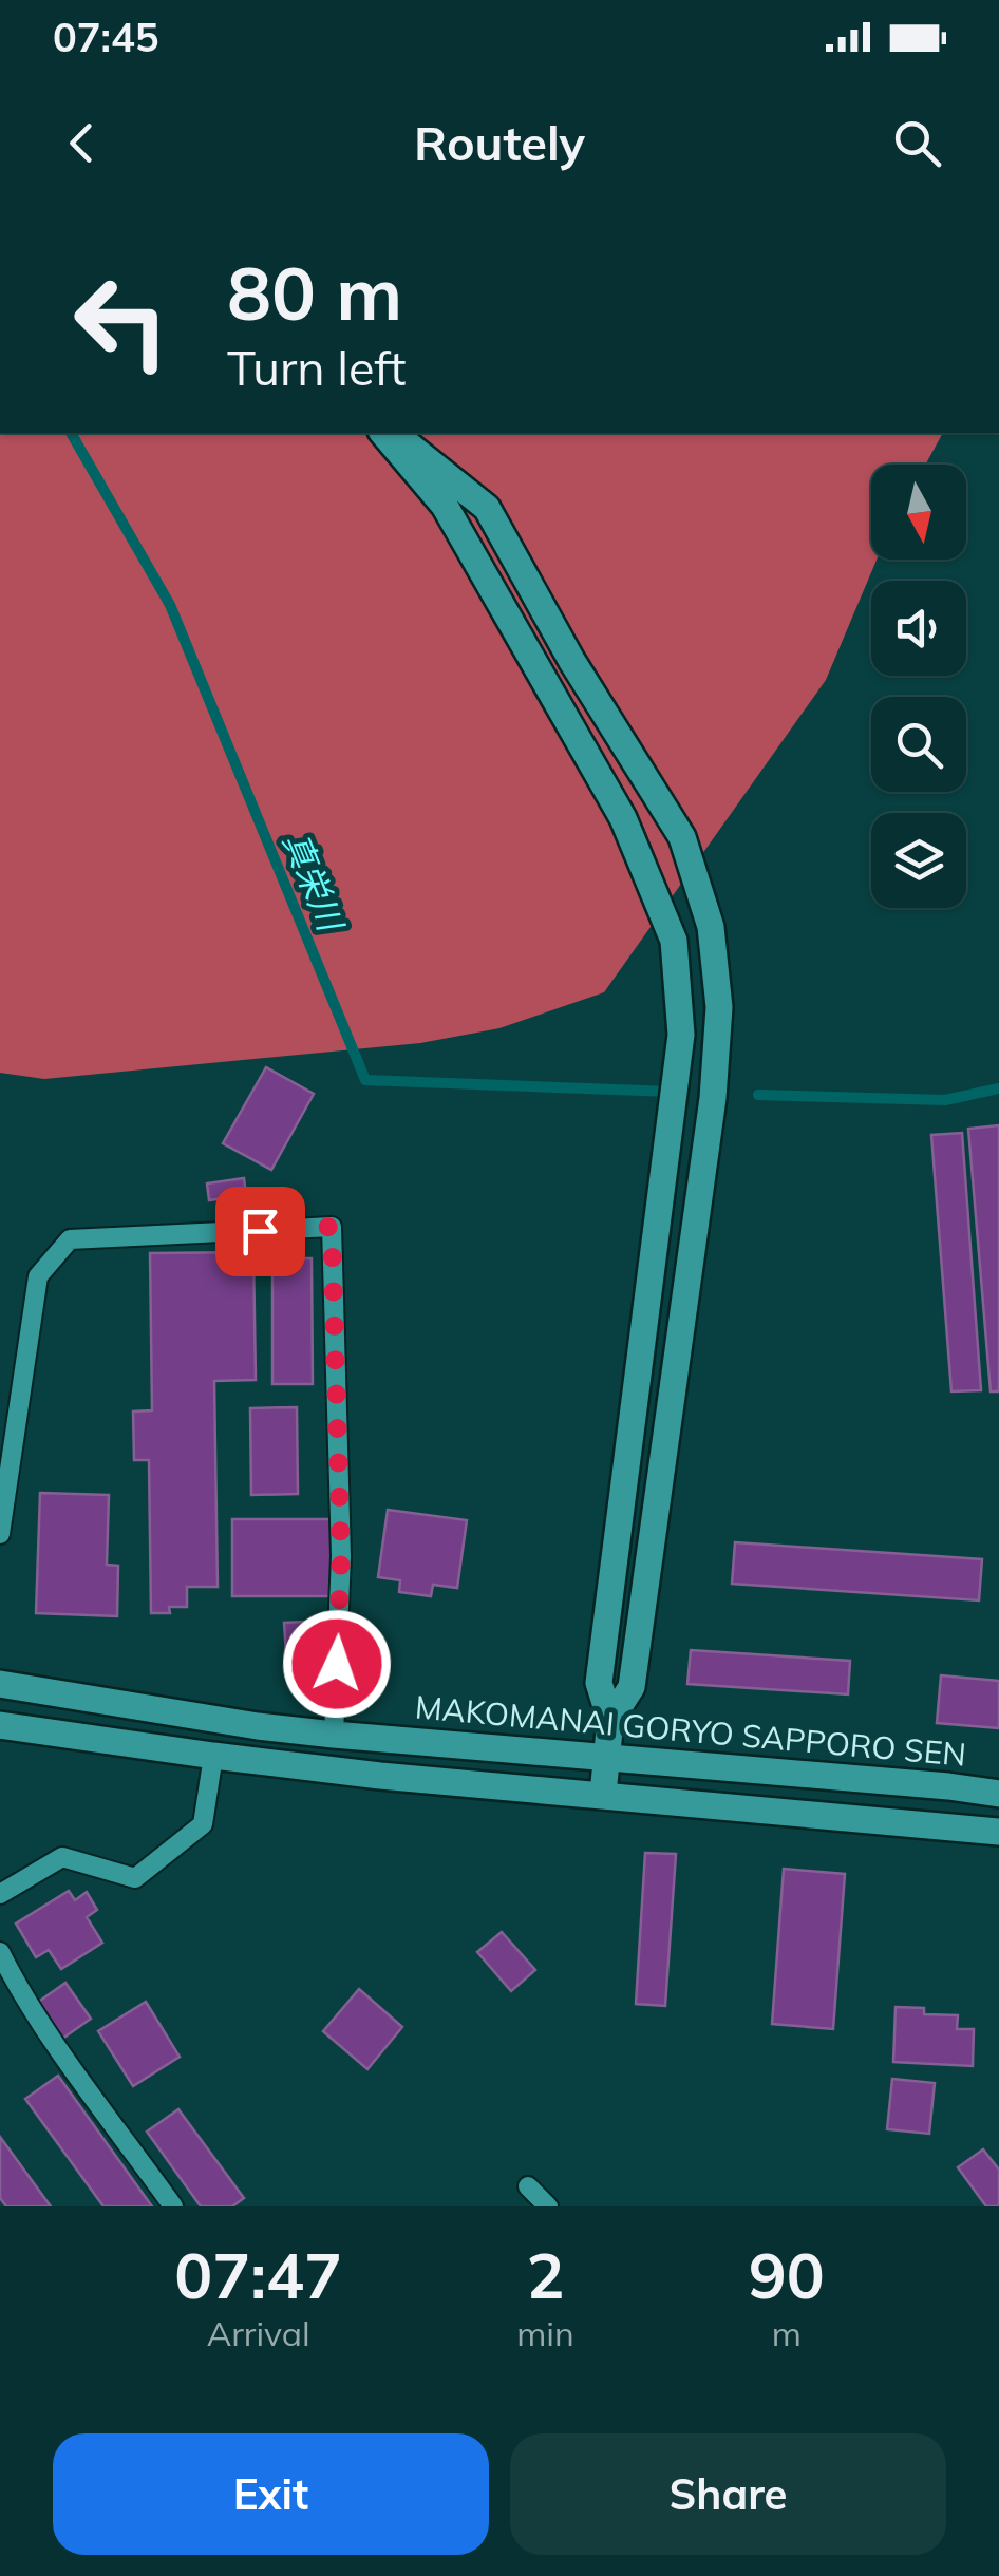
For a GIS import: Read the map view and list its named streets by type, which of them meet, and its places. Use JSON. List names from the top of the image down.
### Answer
{
  "streets": {
    "street": ["MAKOMANAI GORYO SAPPORO SEN"]
  },
  "water": ["真栄川"],
  "north": "bottom",
  "page": {
    "status": "07:45",
    "header": "Routely",
    "turn": ["80 m", "Turn left"],
    "eta": [
      "07:47",
      "Arrival",
      "2",
      "min",
      "90",
      "m"
    ],
    "buttons": ["Exit", "Share"]
  }
}
